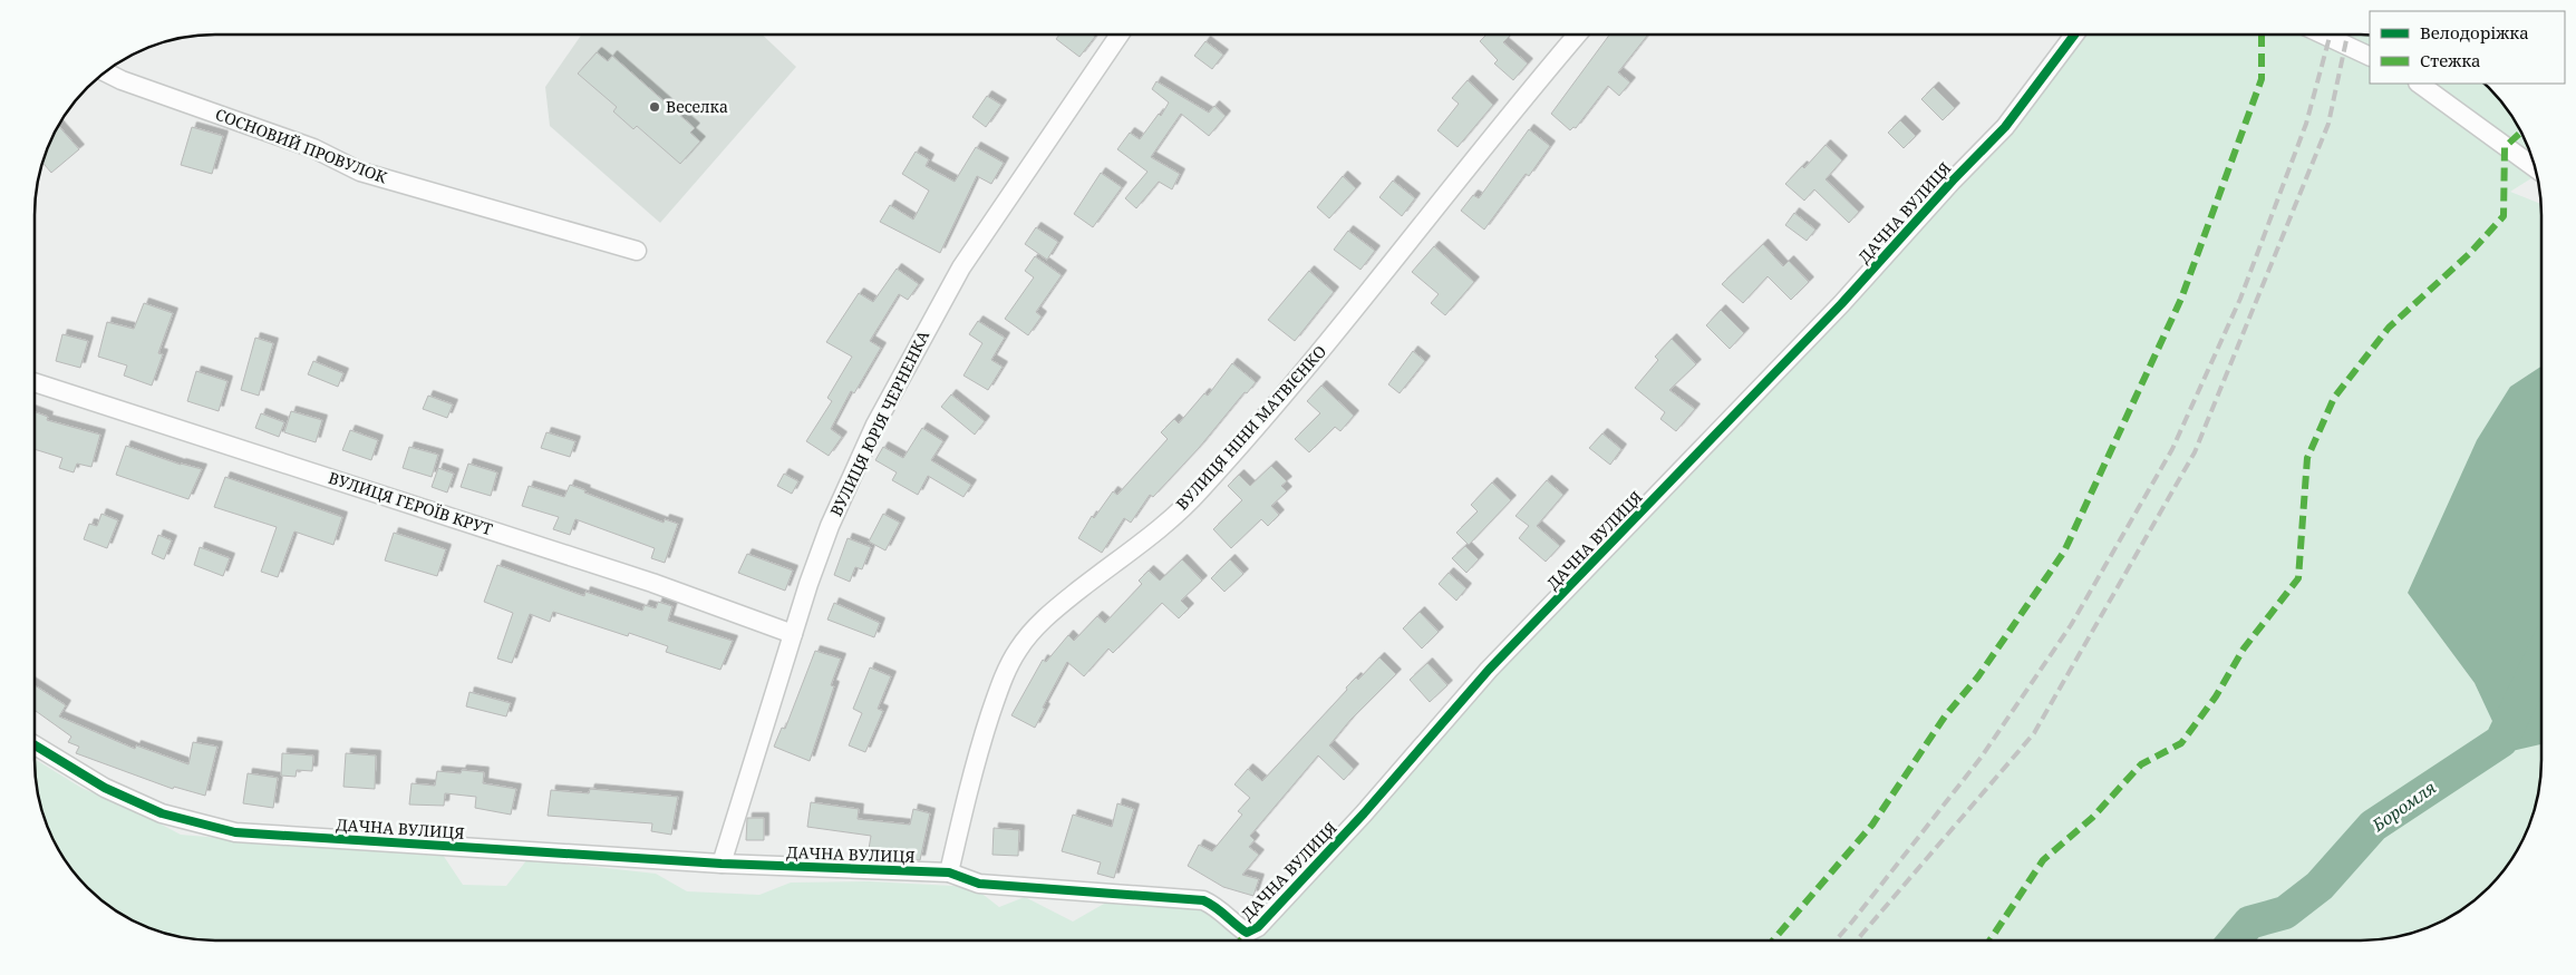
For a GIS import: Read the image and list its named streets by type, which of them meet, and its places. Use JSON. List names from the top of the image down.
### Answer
{
  "streets": {
    "street": [
      "СОСНОВИЙ ПРОВУЛОК",
      "ДАЧНА ВУЛИЦЯ",
      "ВУЛИЦЯ ЮРІЯ ЧЕРНЕНКА",
      "ВУЛИЦЯ НІНИ МАТВІЄНКО",
      "ВУЛИЦЯ ГЕРОЇВ КРУТ"
    ]
  },
  "crossings": [
    ["ДАЧНА ВУЛИЦЯ", "ВУЛИЦЯ ЮРІЯ ЧЕРНЕНКА"],
    ["ДАЧНА ВУЛИЦЯ", "ВУЛИЦЯ НІНИ МАТВІЄНКО"],
    ["ВУЛИЦЯ ЮРІЯ ЧЕРНЕНКА", "ВУЛИЦЯ ГЕРОЇВ КРУТ"]
  ],
  "water": ["Боромля"],
  "places": ["Веселка"],
  "legend": ["Велодоріжка", "Стежка"]
}
